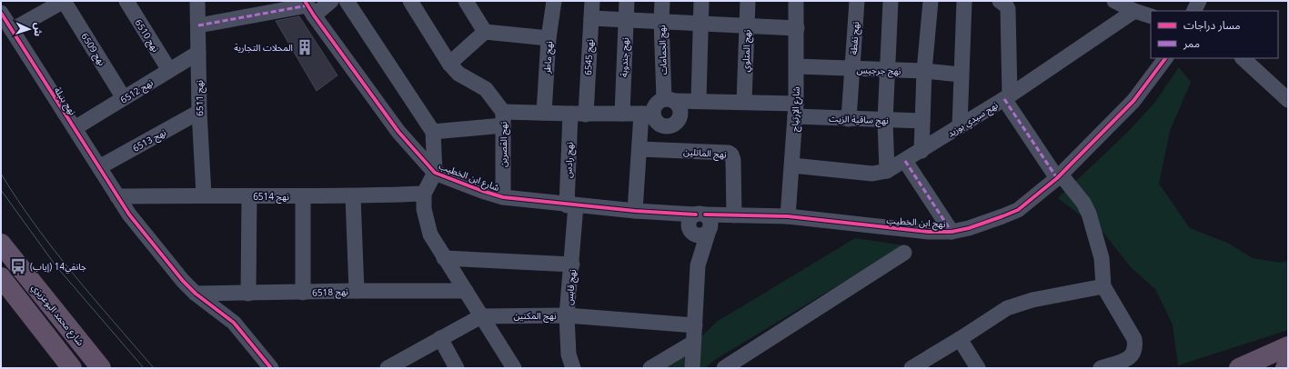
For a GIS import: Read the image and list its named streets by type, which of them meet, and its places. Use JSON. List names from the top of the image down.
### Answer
{
  "streets": {
    "highway": ["شارع محمد البوعزيزي"],
    "street": [
      "نهج 6510",
      "نهج نفطة",
      "نهج 6509",
      "نهج الحمامات",
      "نهج المتلوي",
      "نهج ماطر",
      "نهج 6545",
      "نهج جندوبة",
      "نهج جرجيس",
      "نهج 6512",
      "نهج 6511",
      "نهج بنبلة",
      "شارع الإرتياح",
      "نهج ساقية الزيت",
      "نهج سيدي بوزيد",
      "نهج 6513",
      "نهج القصرين",
      "نهج الماتلين",
      "نهج رادس",
      "شارع ابن الخطيب",
      "نهج 6514",
      "نهج ابن الخطيب",
      "نهج قابس",
      "نهج 6518",
      "نهج المكنين"
    ]
  },
  "crossings": [
    ["نهج 6510", "نهج 6512"],
    ["نهج نفطة", "نهج جرجيس"],
    ["نهج نفطة", "نهج ساقية الزيت"],
    ["نهج 6509", "نهج 6512"],
    ["نهج الحمامات", "نهج ساقية الزيت"],
    ["نهج المتلوي", "نهج ساقية الزيت"],
    ["نهج ماطر", "نهج القصرين"],
    ["نهج 6545", "نهج رادس"],
    ["نهج جرجيس", "شارع الإرتياح"],
    ["نهج 6512", "نهج 6511"],
    ["نهج 6512", "نهج بنبلة"],
    ["نهج 6511", "نهج 6513"],
    ["نهج 6511", "نهج 6514"],
    ["نهج بنبلة", "نهج 6513"],
    ["نهج بنبلة", "نهج 6514"],
    ["نهج بنبلة", "نهج 6518"],
    ["شارع الإرتياح", "نهج ساقية الزيت"],
    ["شارع الإرتياح", "نهج سيدي بوزيد"],
    ["شارع الإرتياح", "نهج ابن الخطيب"],
    ["نهج القصرين", "شارع ابن الخطيب"],
    ["نهج الماتلين", "نهج ابن الخطيب"],
    ["نهج رادس", "شارع ابن الخطيب"],
    ["نهج رادس", "نهج قابس"],
    ["شارع ابن الخطيب", "نهج ابن الخطيب"],
    ["شارع ابن الخطيب", "نهج قابس"],
    ["نهج قابس", "نهج المكنين"]
  ],
  "places": {
    "building": ["المحلات التجارية"],
    "bus stop": ["جانفي14 (إياب)"]
  },
  "legend": ["مسار دراجات", "ممر"],
  "north": "right"
}
